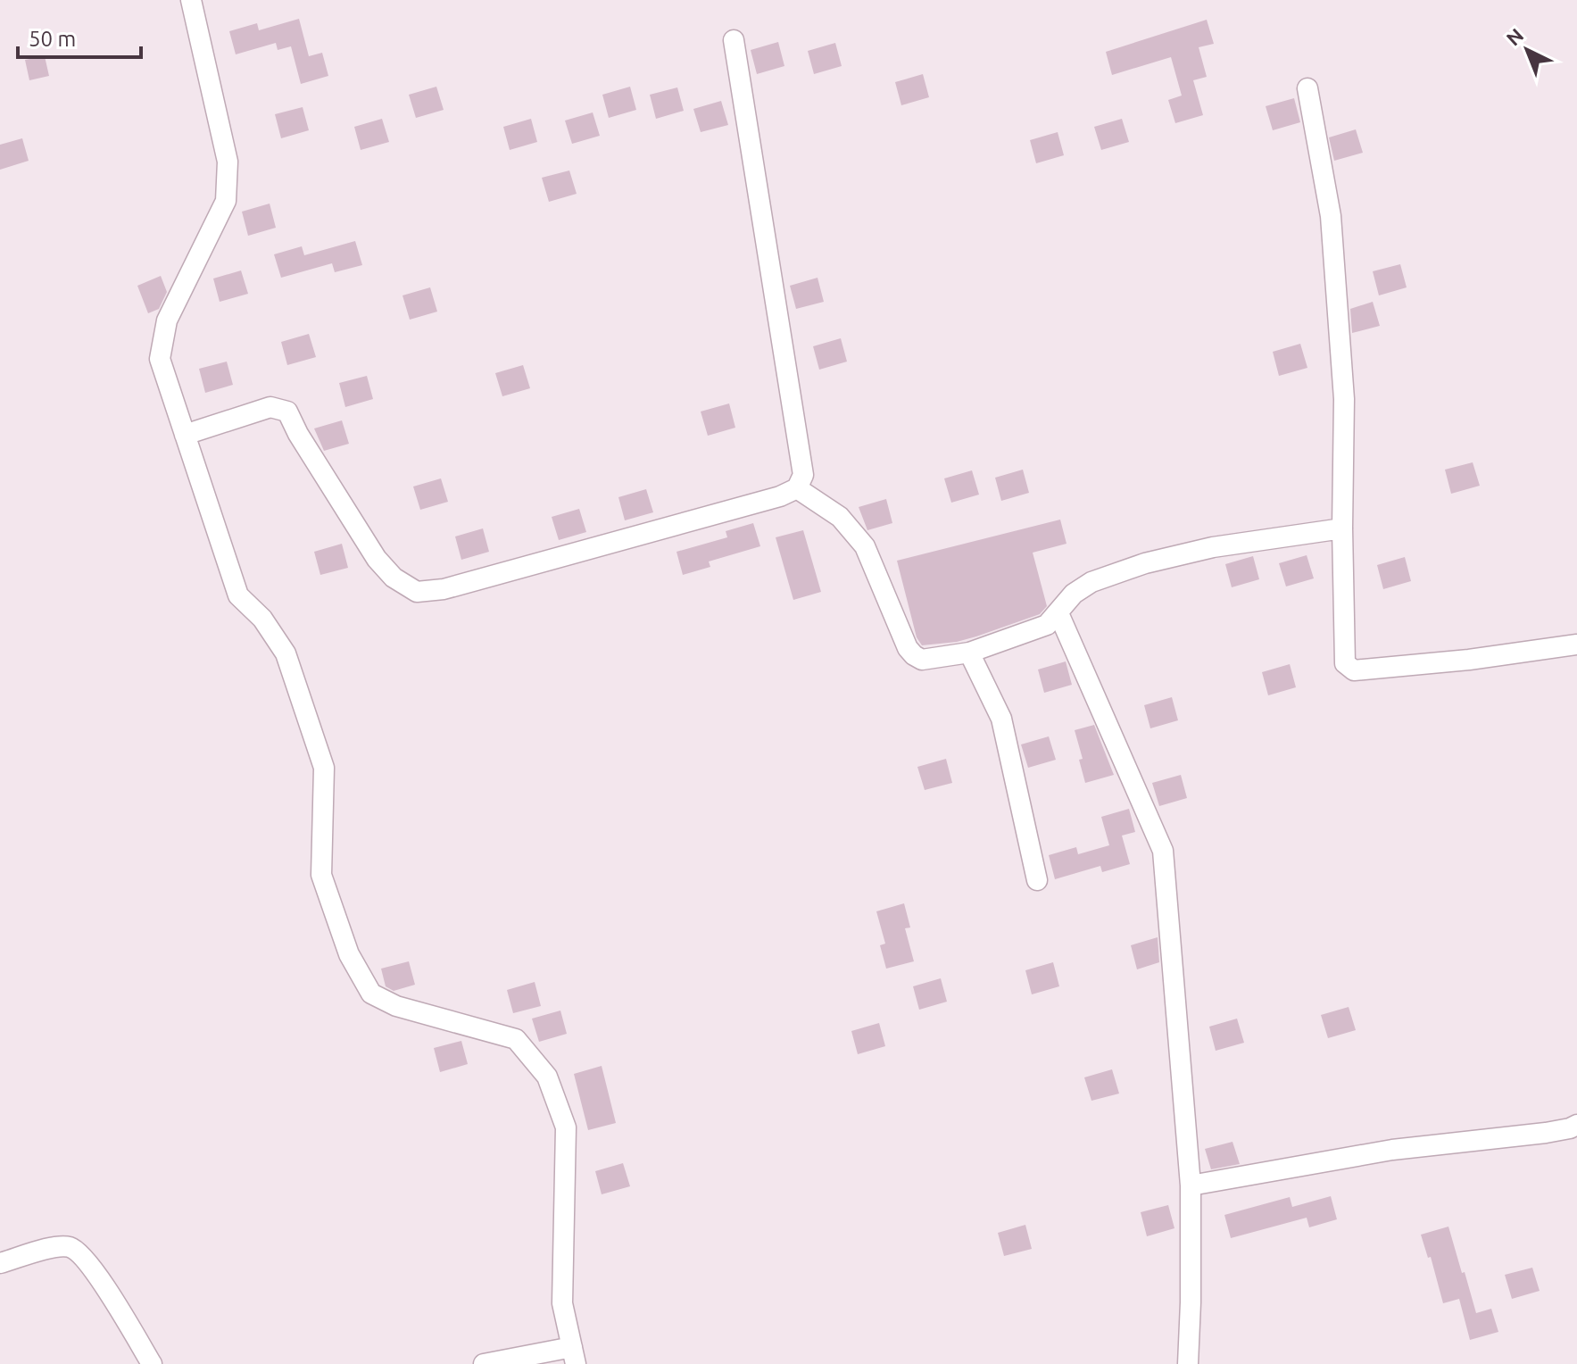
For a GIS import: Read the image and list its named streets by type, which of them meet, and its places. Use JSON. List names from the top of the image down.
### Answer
{
  "scale_bar": "50 m",
  "north": "top left"
}
